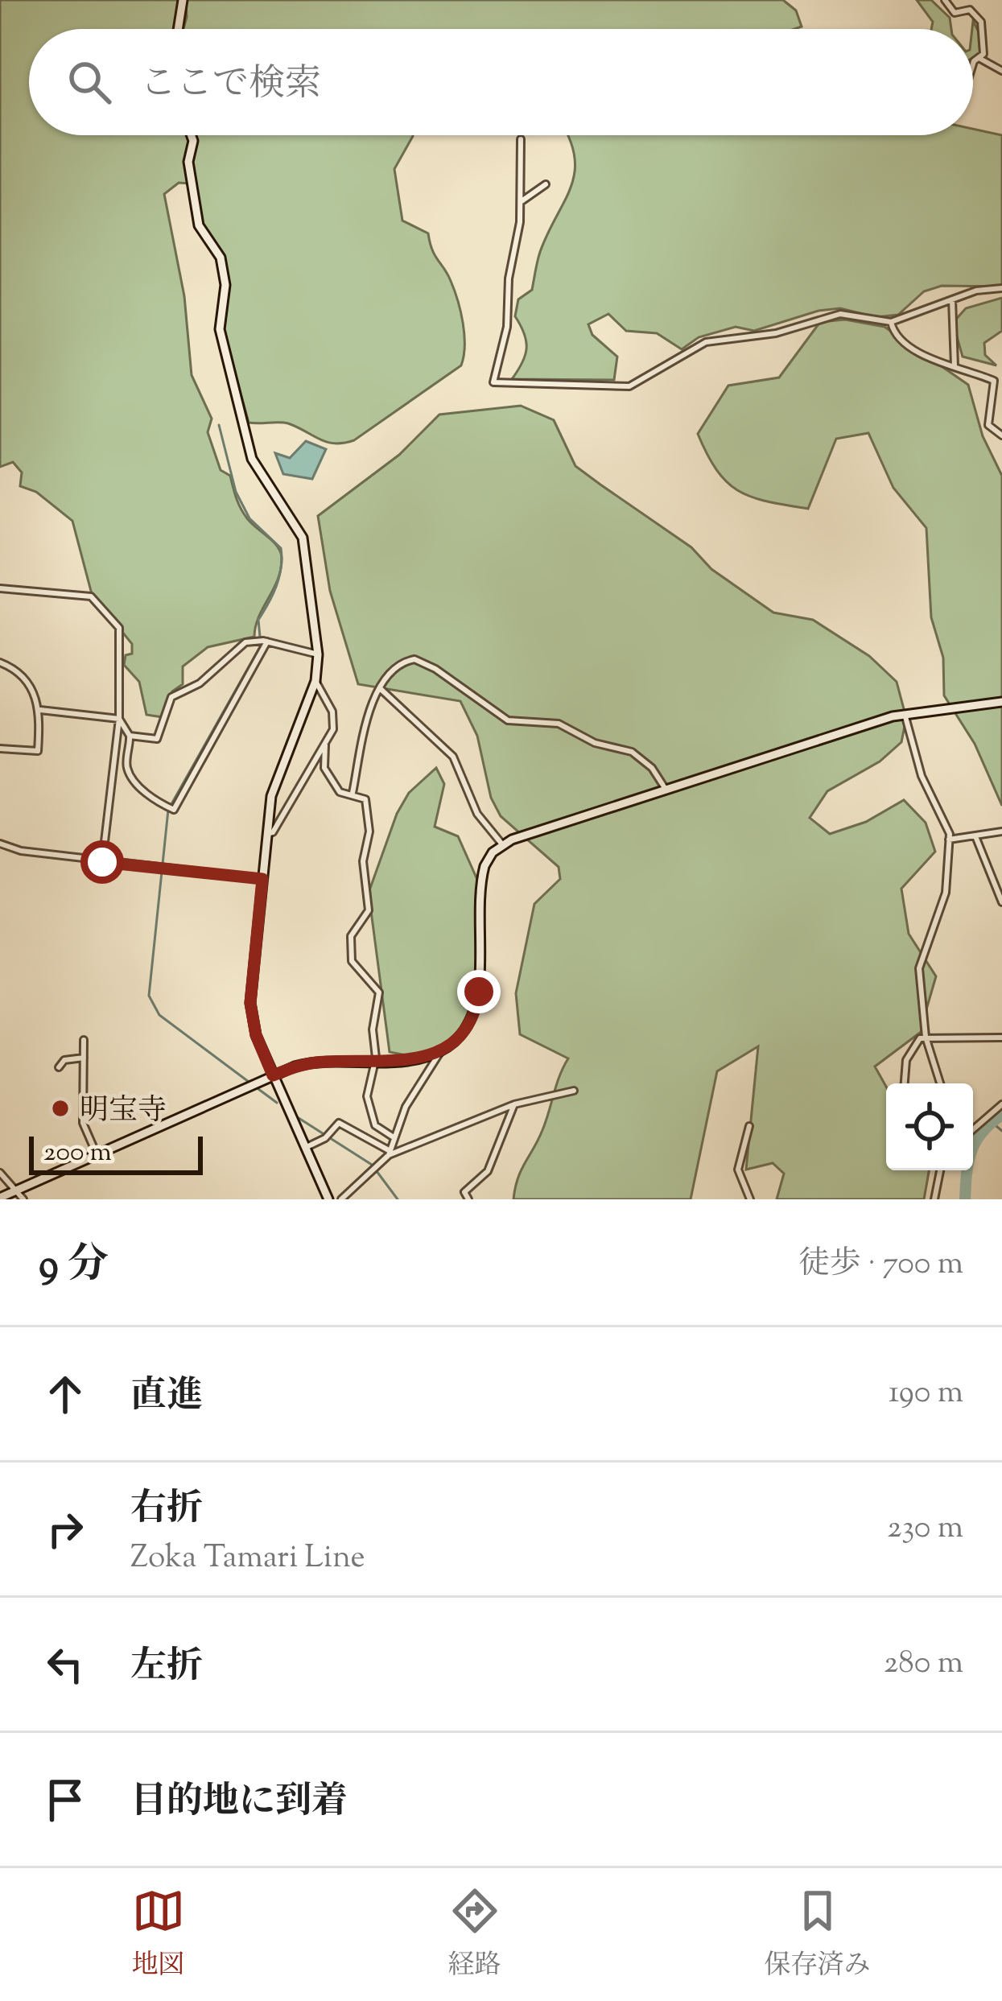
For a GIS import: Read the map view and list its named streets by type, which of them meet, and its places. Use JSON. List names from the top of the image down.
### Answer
{
  "places": ["明宝寺"],
  "scale_bar": "200 m",
  "page": {
    "search": "ここで検索",
    "scale": "200 m",
    "heading": ["9 分", "徒歩 · 700 m"],
    "list": [
      ["直進", "190 m"],
      ["右折", "Zoka Tamari Line", "230 m"],
      ["左折", "280 m"],
      "目的地に到着"
    ],
    "nav": ["地図", "経路", "保存済み"]
  }
}
